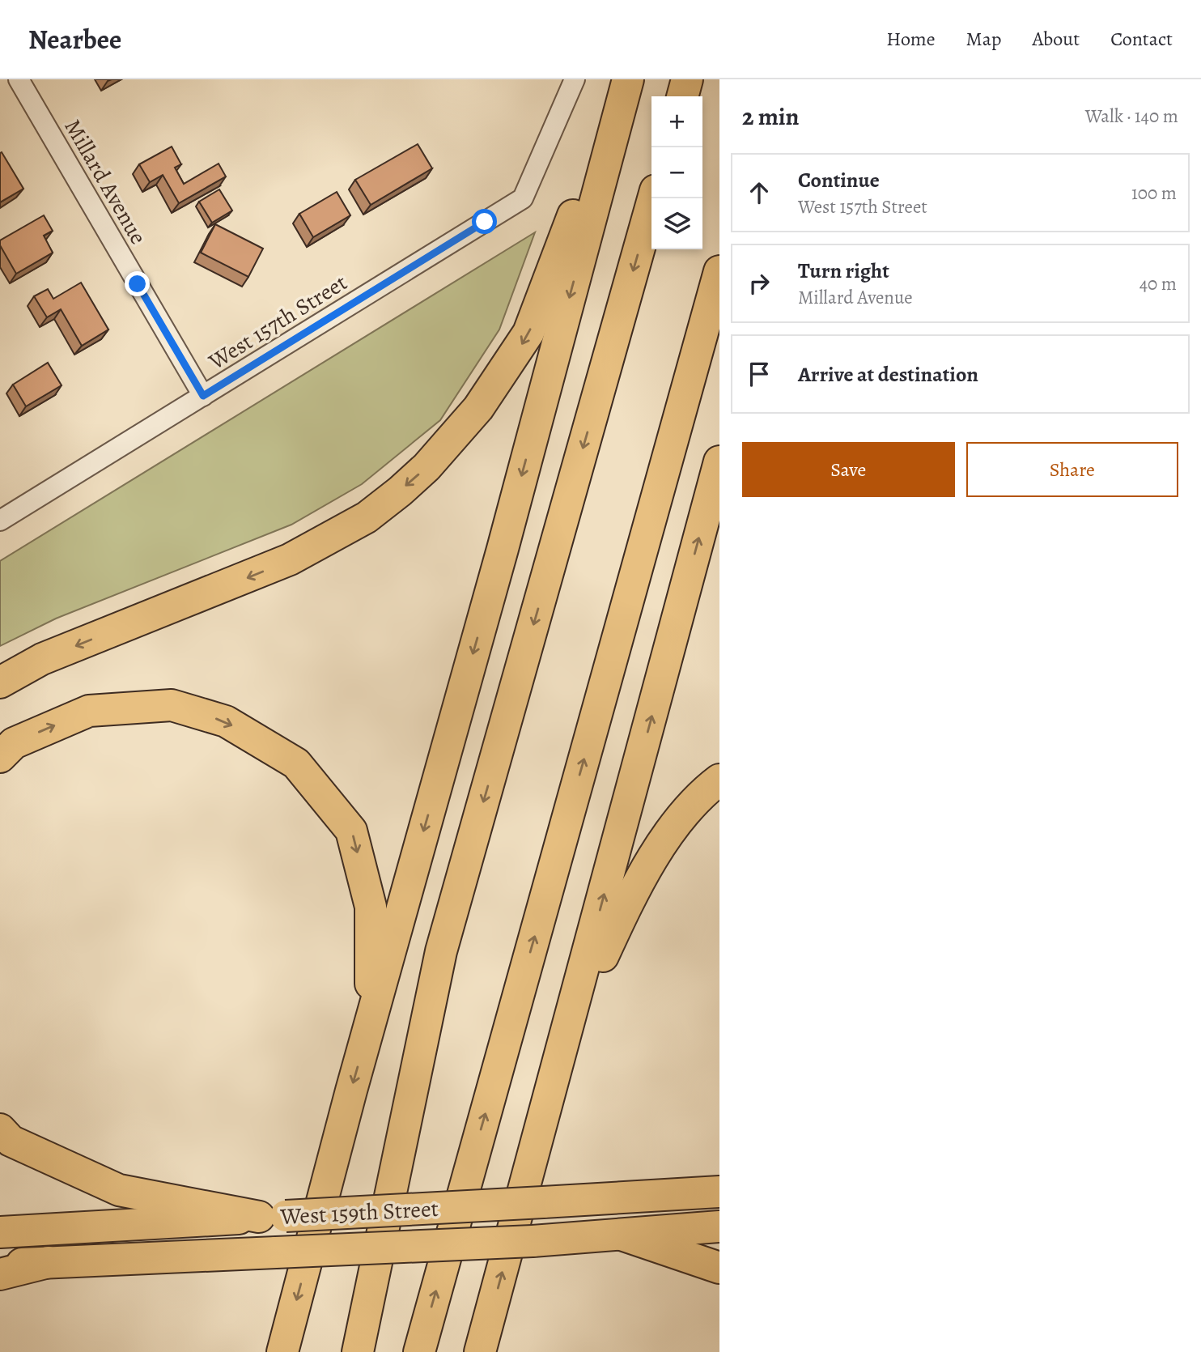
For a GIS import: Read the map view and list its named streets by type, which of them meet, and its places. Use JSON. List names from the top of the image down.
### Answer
{
  "streets": {
    "main road": ["West 159th Street"],
    "street": ["Millard Avenue", "West 157th Street"]
  },
  "crossings": [
    ["Millard Avenue", "West 157th Street"]
  ],
  "page": {
    "header": "Nearbee",
    "nav": [
      "Home",
      "Map",
      "About",
      "Contact"
    ],
    "heading": ["2 min", "Walk · 140 m"],
    "map_buttons": ["+", "−"],
    "list": [
      ["Continue", "West 157th Street", "100 m"],
      ["Turn right", "Millard Avenue", "40 m"],
      "Arrive at destination"
    ],
    "buttons": ["Save", "Share"]
  }
}
